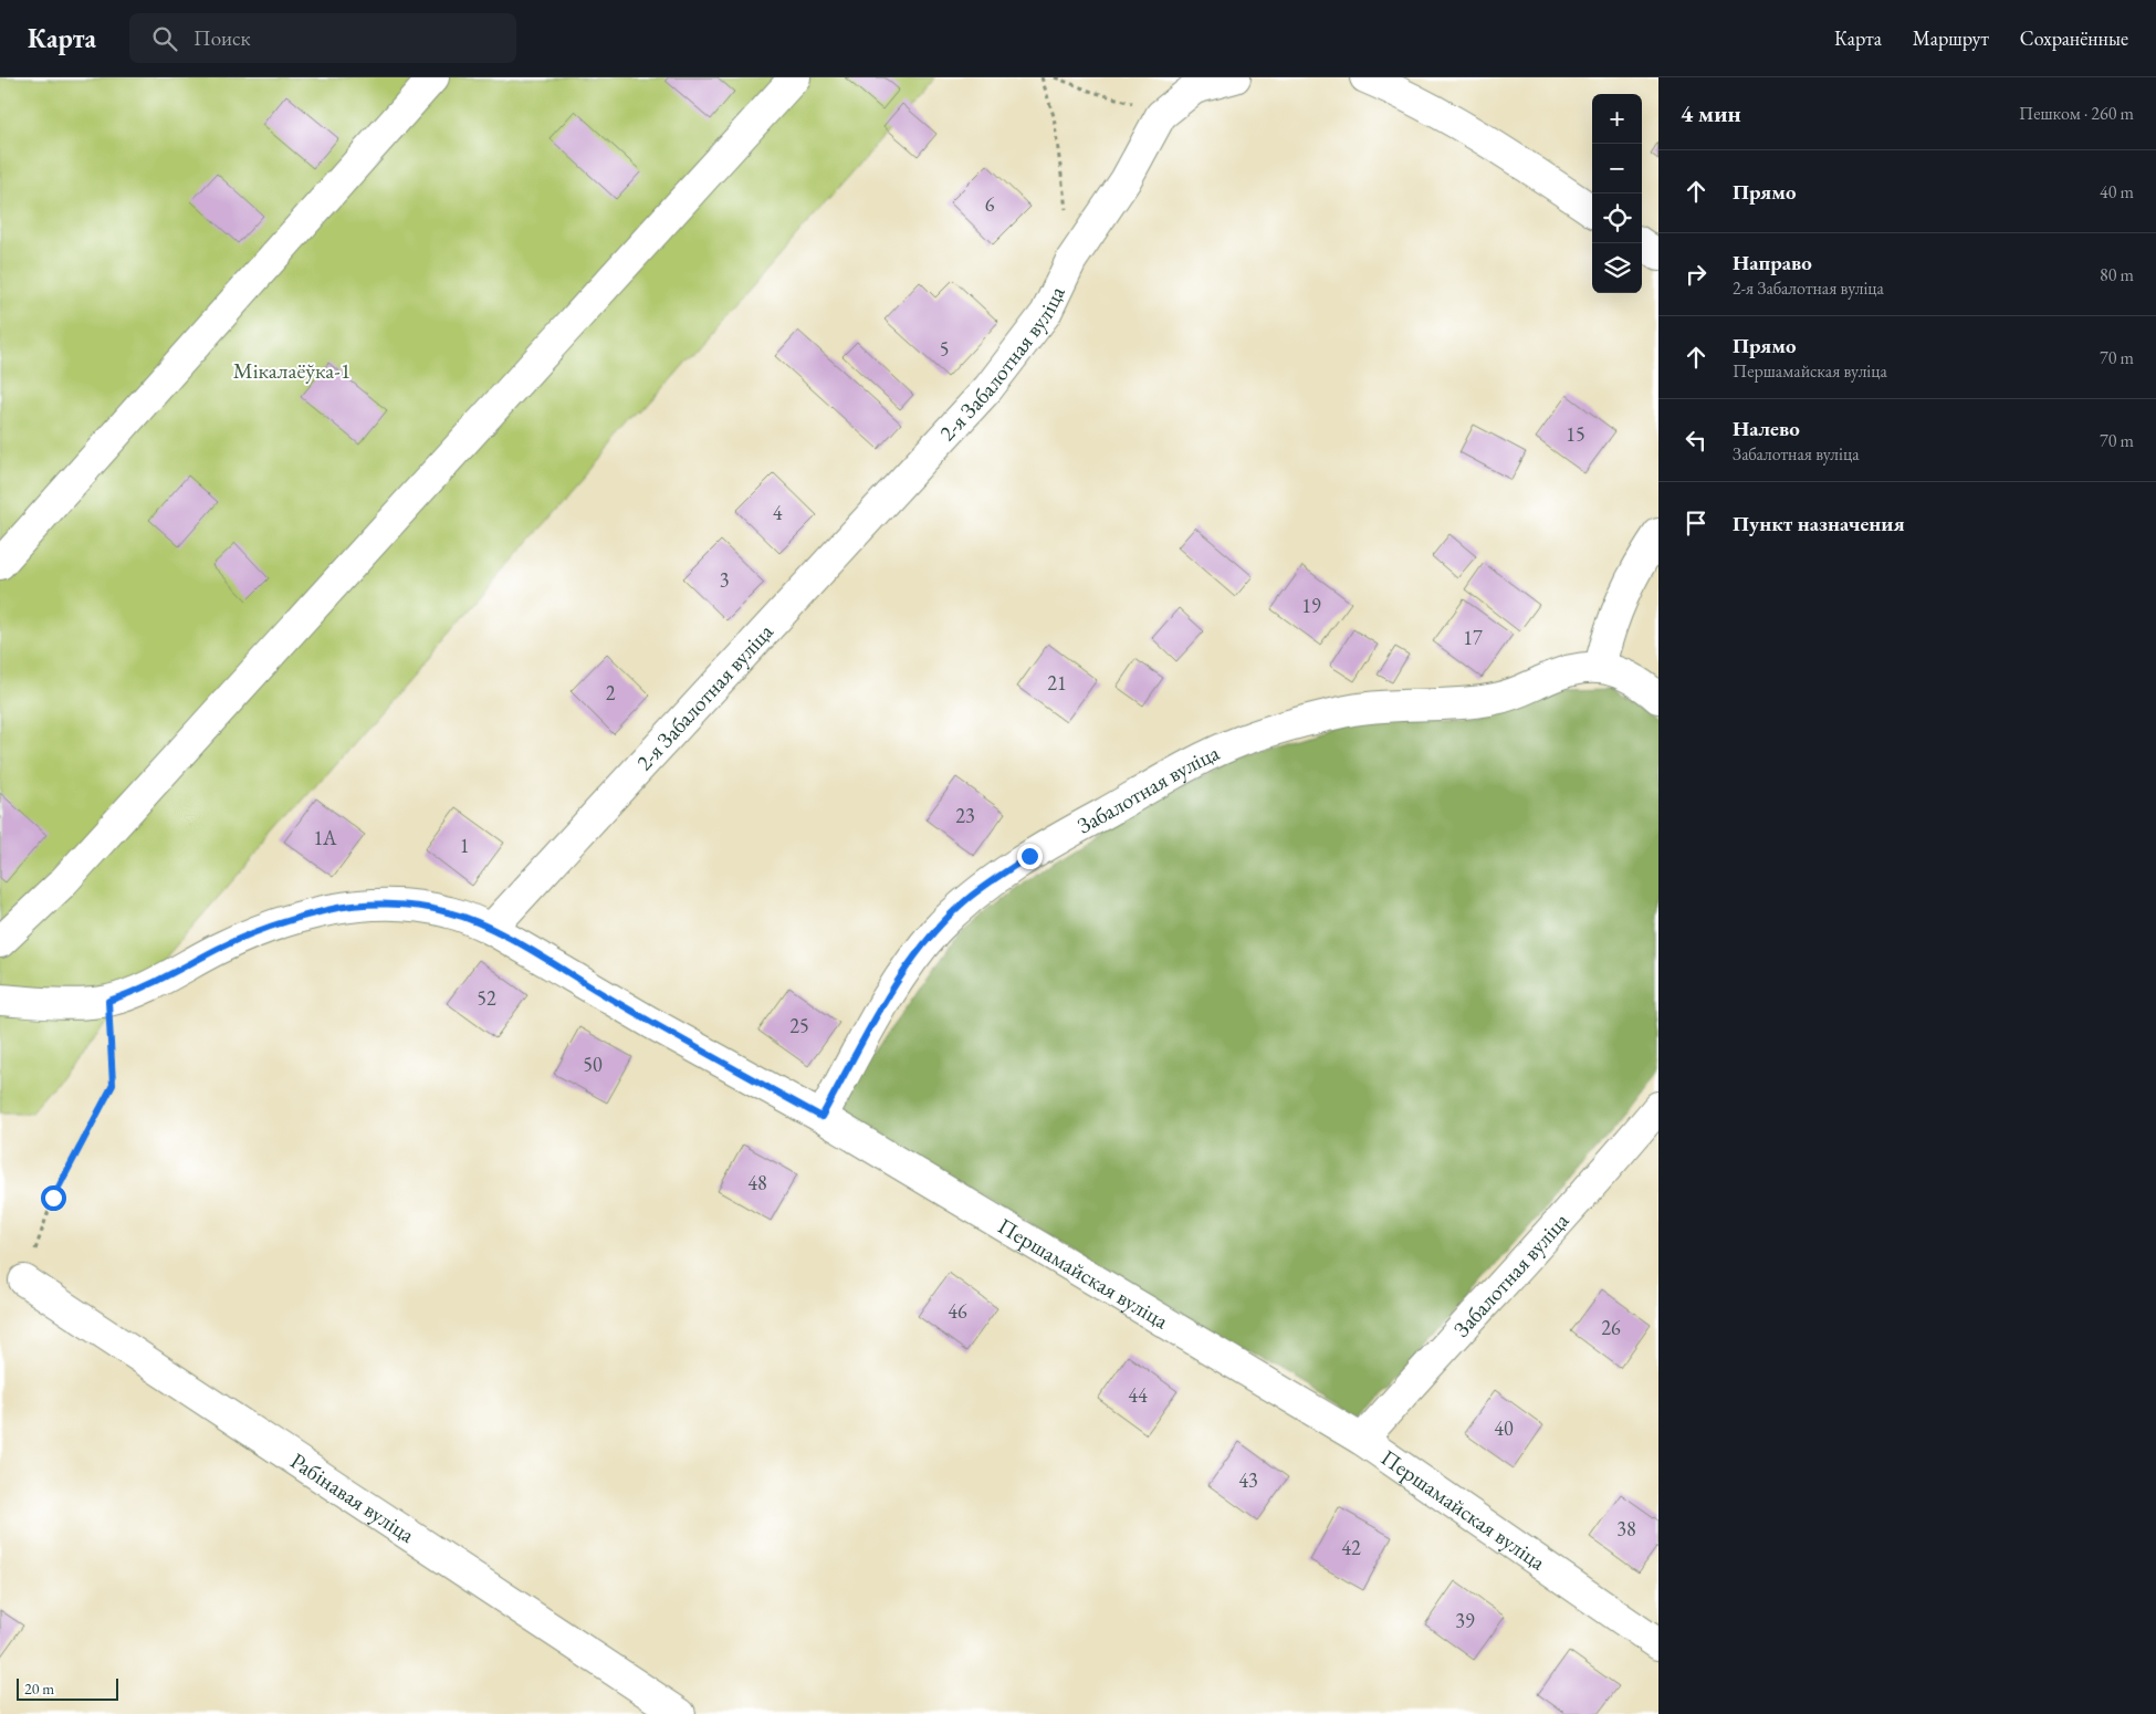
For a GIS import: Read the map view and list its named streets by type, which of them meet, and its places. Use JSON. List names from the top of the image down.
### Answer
{
  "streets": {
    "street": [
      "2-я Забалотная вуліца",
      "Забалотная вуліца",
      "Першамайская вуліца",
      "Рабінавая вуліца"
    ]
  },
  "crossings": [
    ["2-я Забалотная вуліца", "Першамайская вуліца"],
    ["Забалотная вуліца", "Першамайская вуліца"]
  ],
  "parks": ["Мікалаёўка-1"],
  "house_numbers": [
    "6",
    "5",
    "15",
    "4",
    "3",
    "19",
    "17",
    "21",
    "2",
    "23",
    "1А",
    "1",
    "52",
    "25",
    "50",
    "48",
    "46",
    "26",
    "44",
    "40",
    "43",
    "38",
    "42",
    "39"
  ],
  "scale_bar": "20 m",
  "page": {
    "header": "Карта",
    "search": "Поиск",
    "nav": ["Карта", "Маршрут", "Сохранённые"],
    "heading": ["4 мин", "Пешком · 260 m"],
    "map_buttons": ["+", "−"],
    "list": [
      ["Прямо", "40 m"],
      ["Направо", "2-я Забалотная вуліца", "80 m"],
      ["Прямо", "Першамайская вуліца", "70 m"],
      ["Налево", "Забалотная вуліца", "70 m"],
      "Пункт назначения"
    ],
    "scale": "20 m"
  }
}
